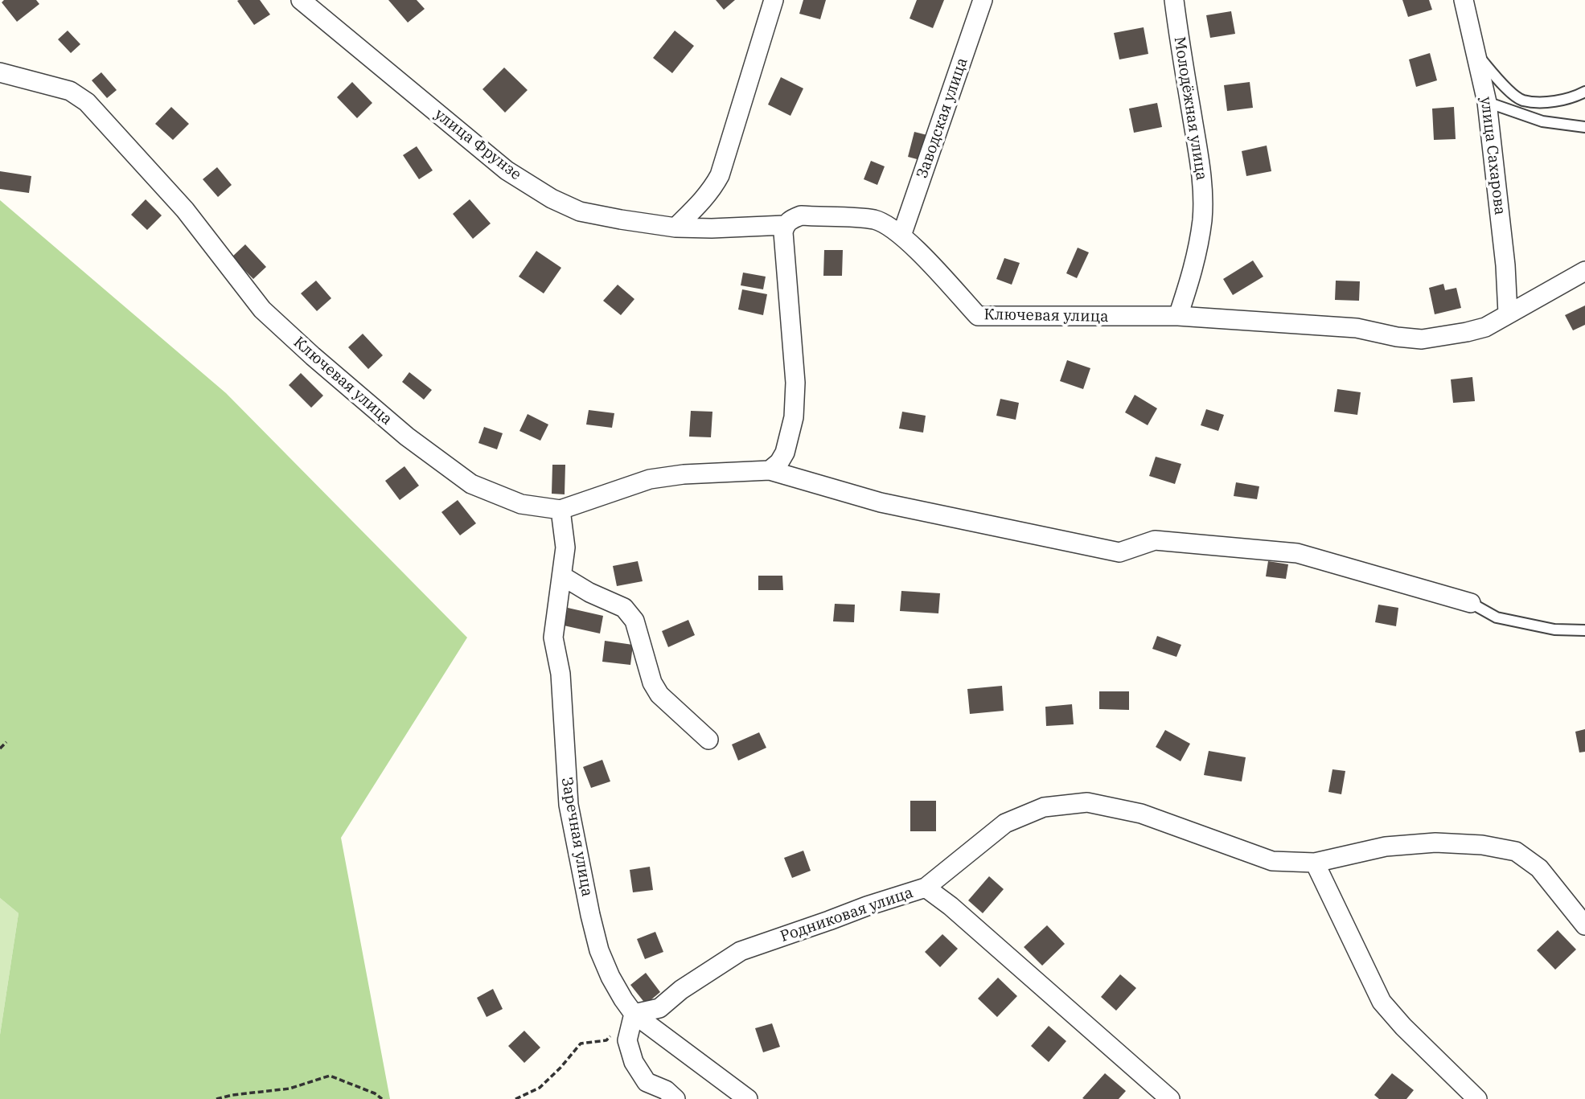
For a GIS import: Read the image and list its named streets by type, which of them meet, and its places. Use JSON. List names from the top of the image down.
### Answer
{
  "streets": {
    "street": [
      "Молодёжная улица",
      "Заводская улица",
      "улица Фрунзе",
      "улица Сахарова",
      "Ключевая улица",
      "Заречная улица",
      "Родниковая улица"
    ]
  },
  "crossings": [
    ["Молодёжная улица", "Ключевая улица"],
    ["Заводская улица", "Ключевая улица"],
    ["улица Фрунзе", "Ключевая улица"],
    ["улица Сахарова", "Ключевая улица"],
    ["Ключевая улица", "Заречная улица"],
    ["Заречная улица", "Родниковая улица"]
  ]
}
